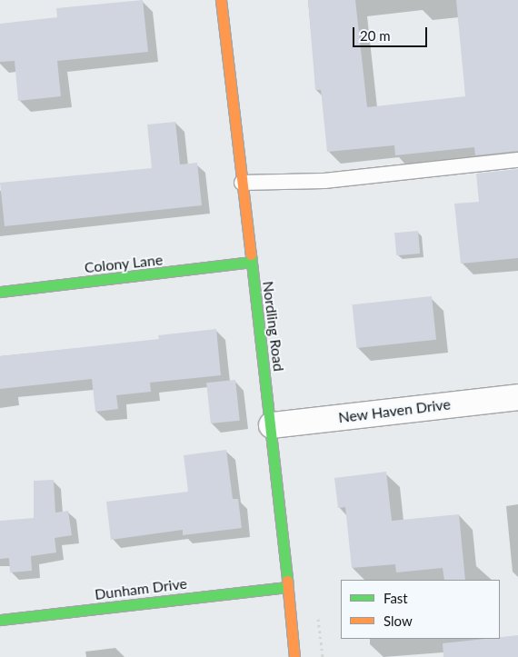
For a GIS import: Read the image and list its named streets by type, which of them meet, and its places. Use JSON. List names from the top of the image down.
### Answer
{
  "streets": {
    "street": [
      "Colony Lane",
      "Nordling Road",
      "New Haven Drive",
      "Dunham Drive"
    ]
  },
  "crossings": [
    ["Colony Lane", "Nordling Road"],
    ["Nordling Road", "New Haven Drive"],
    ["Nordling Road", "Dunham Drive"]
  ],
  "legend": ["Fast", "Slow"],
  "scale_bar": "20 m"
}
